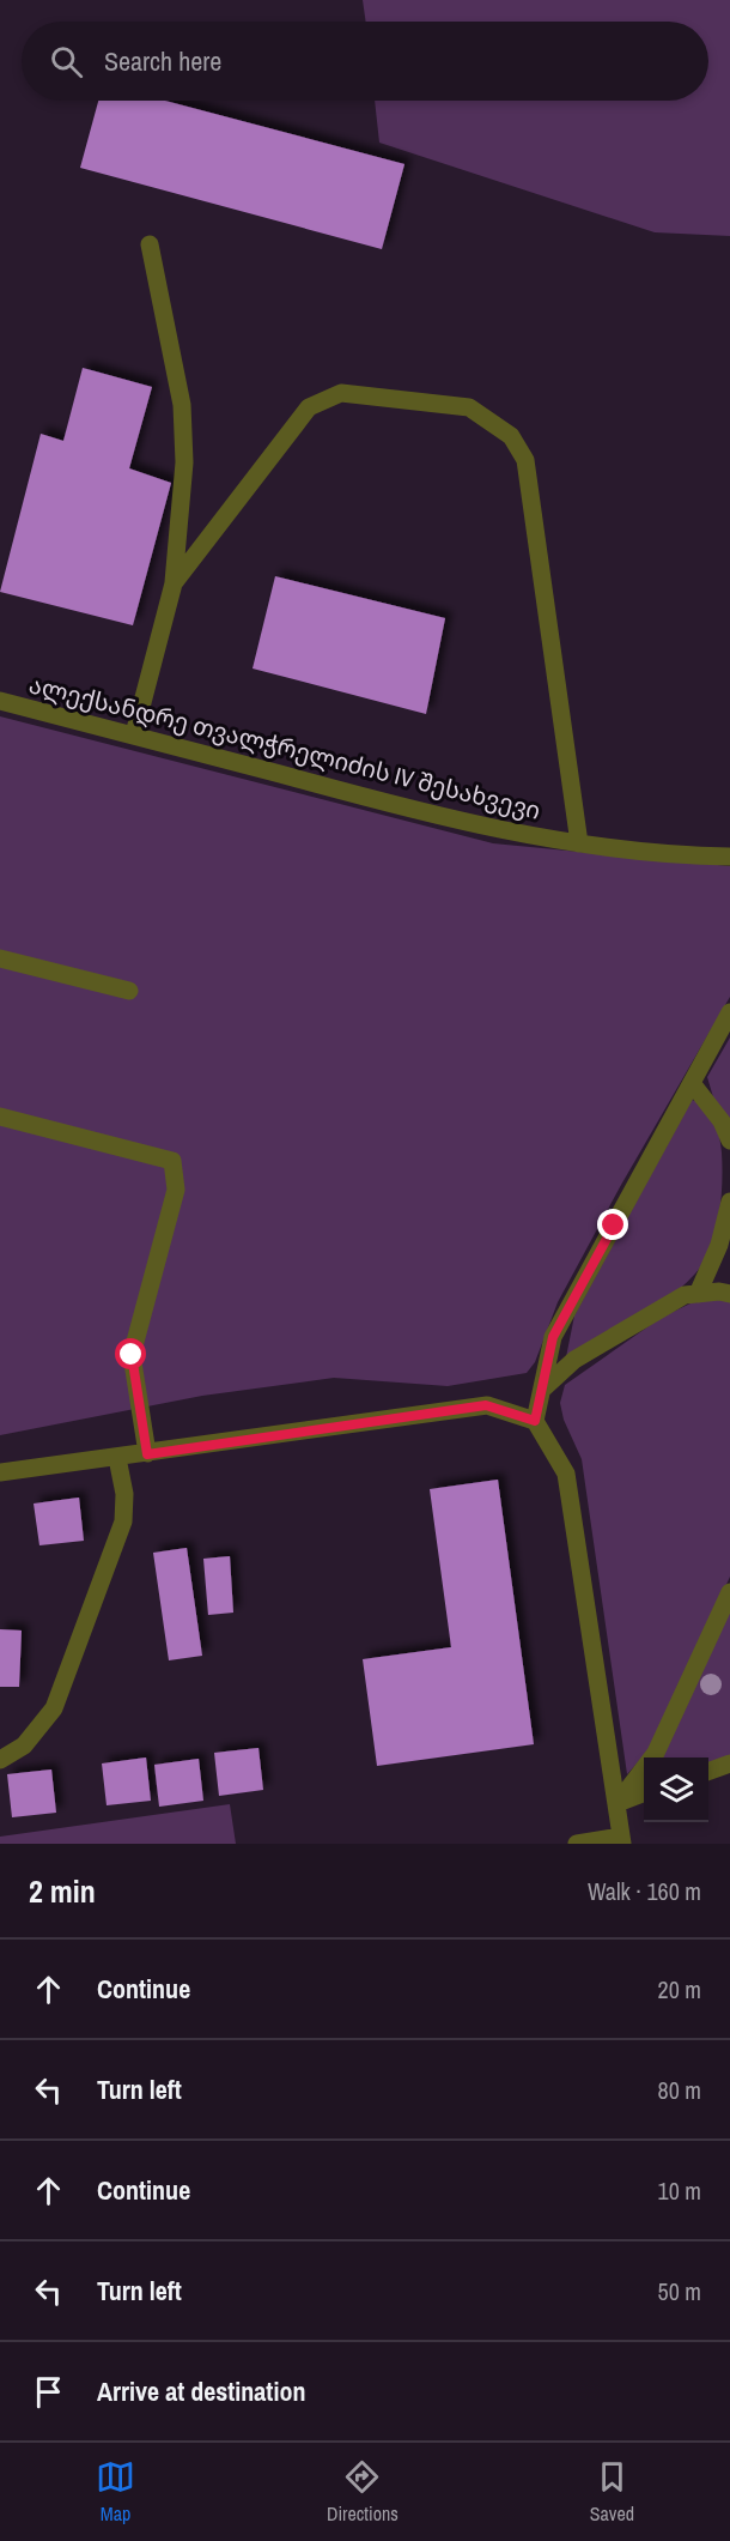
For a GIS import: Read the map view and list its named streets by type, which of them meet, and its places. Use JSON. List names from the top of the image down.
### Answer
{
  "streets": {
    "street": ["ალექსანდრე თვალჭრელიძის IV შესახვევი"]
  },
  "page": {
    "search": "Search here",
    "heading": ["2 min", "Walk · 160 m"],
    "list": [
      ["Continue", "20 m"],
      ["Turn left", "80 m"],
      ["Continue", "10 m"],
      ["Turn left", "50 m"],
      "Arrive at destination"
    ],
    "nav": ["Map", "Directions", "Saved"]
  }
}
